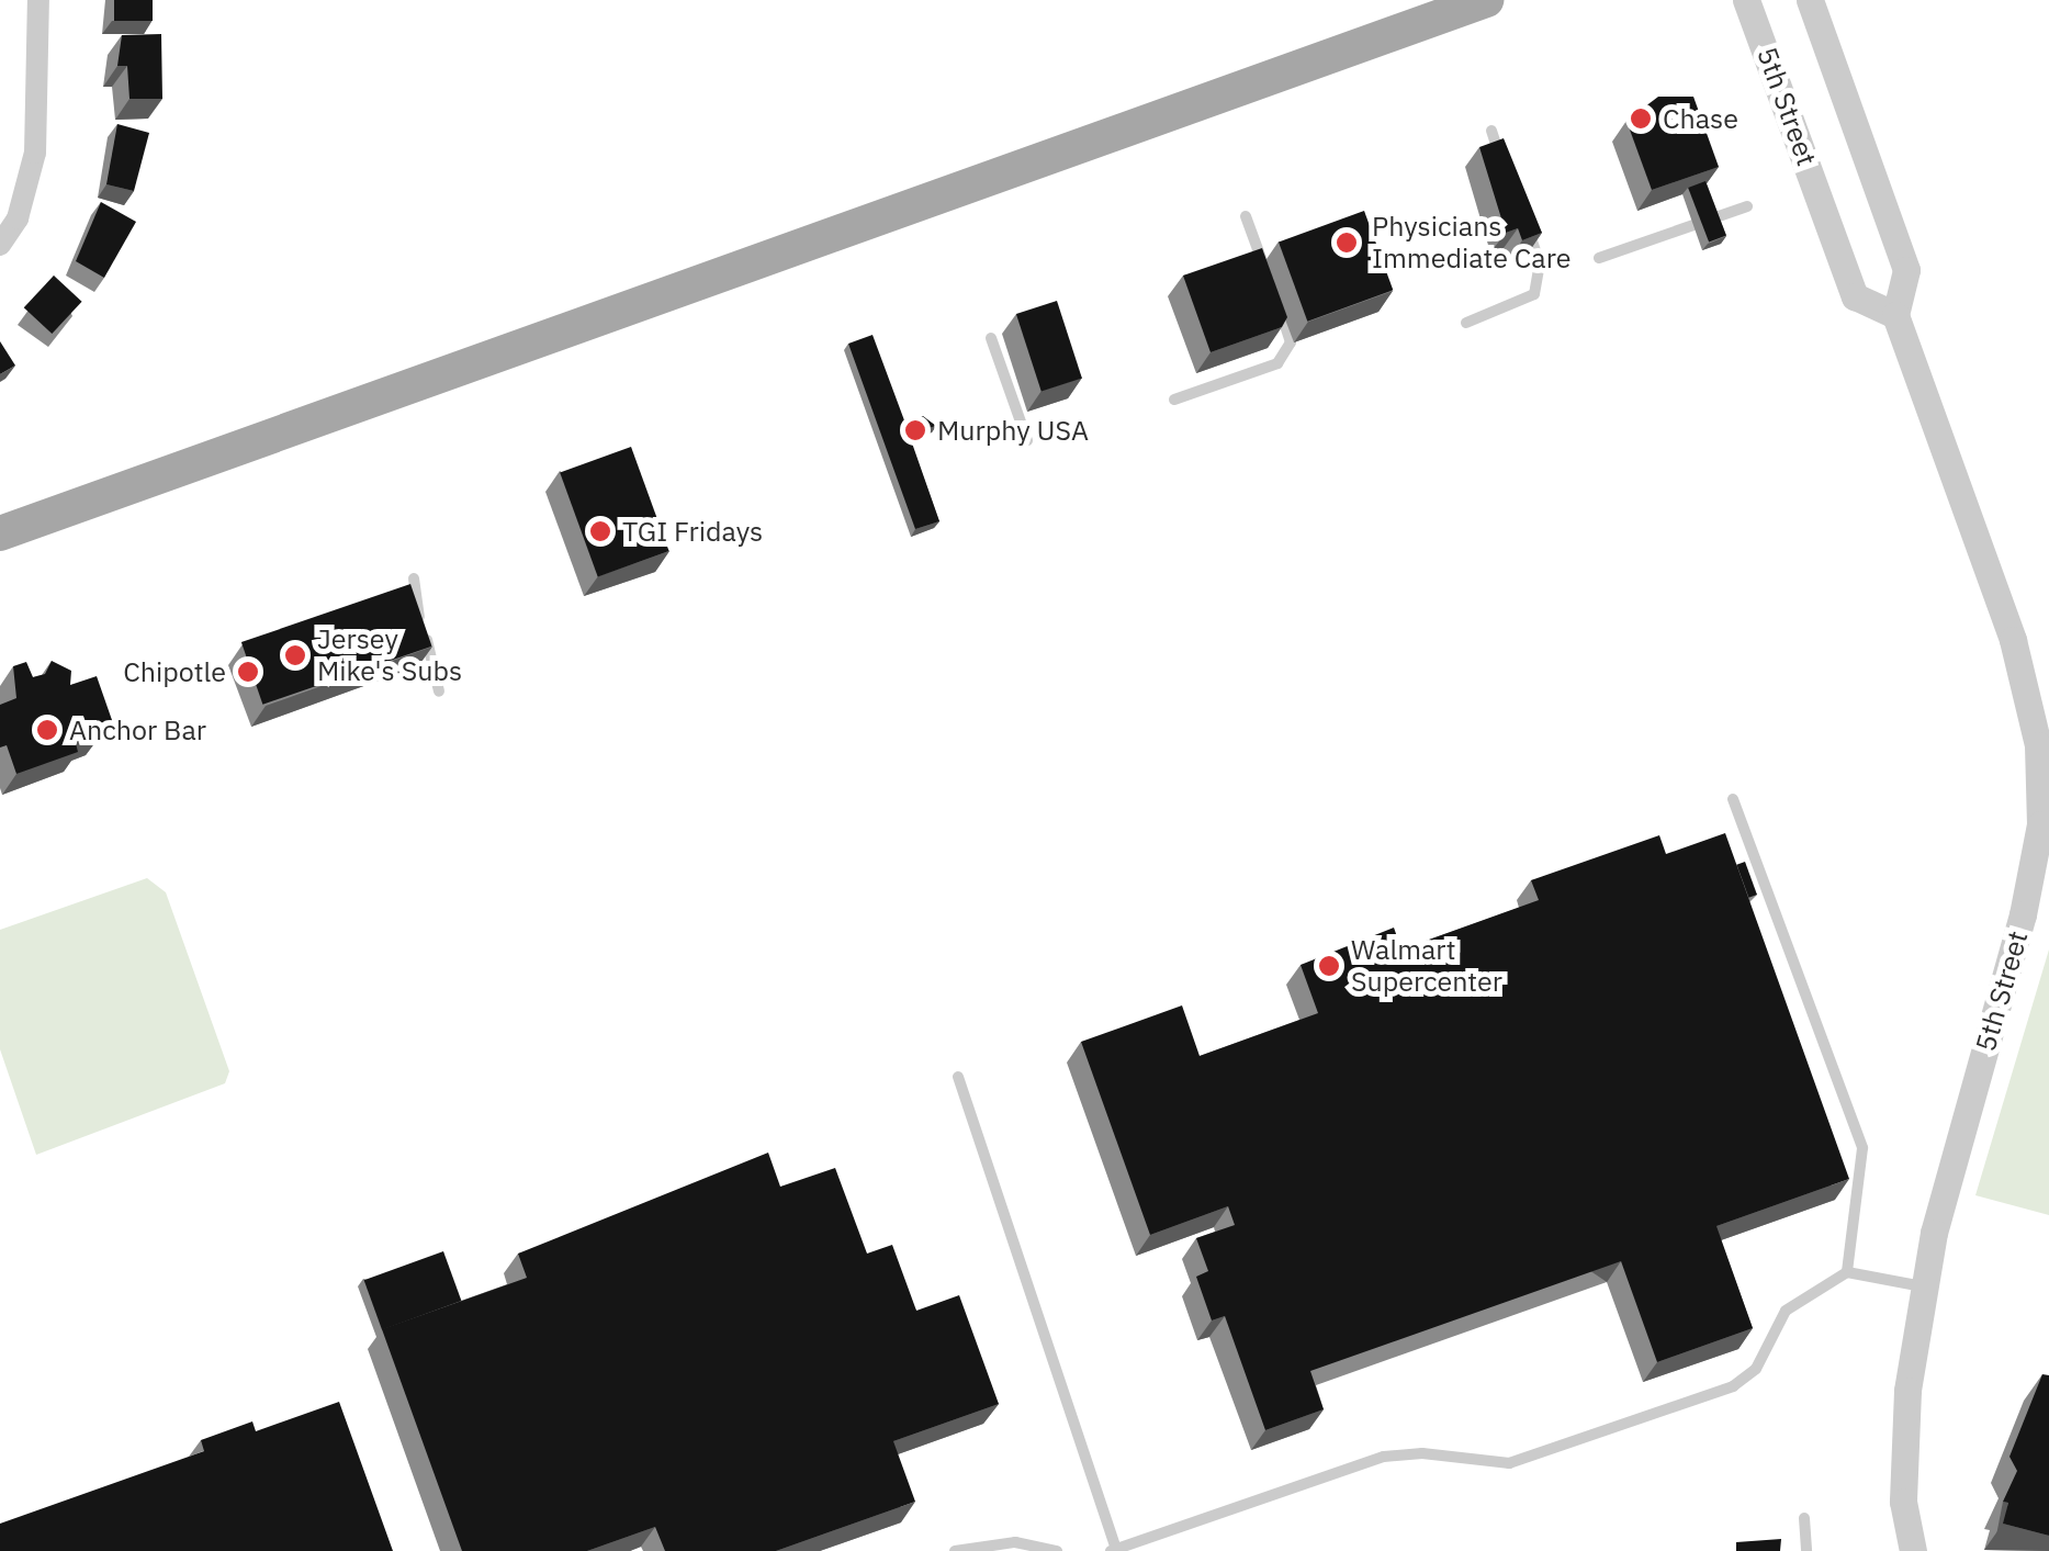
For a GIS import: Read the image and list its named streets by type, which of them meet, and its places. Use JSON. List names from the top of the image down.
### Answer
{
  "streets": {
    "street": ["5th Street"]
  },
  "places": [
    "Chase",
    "Physicians Immediate Care",
    "Murphy USA",
    "TGI Fridays",
    "Jersey Mike's Subs",
    "Chipotle",
    "Anchor Bar",
    "Walmart Supercenter"
  ]
}
